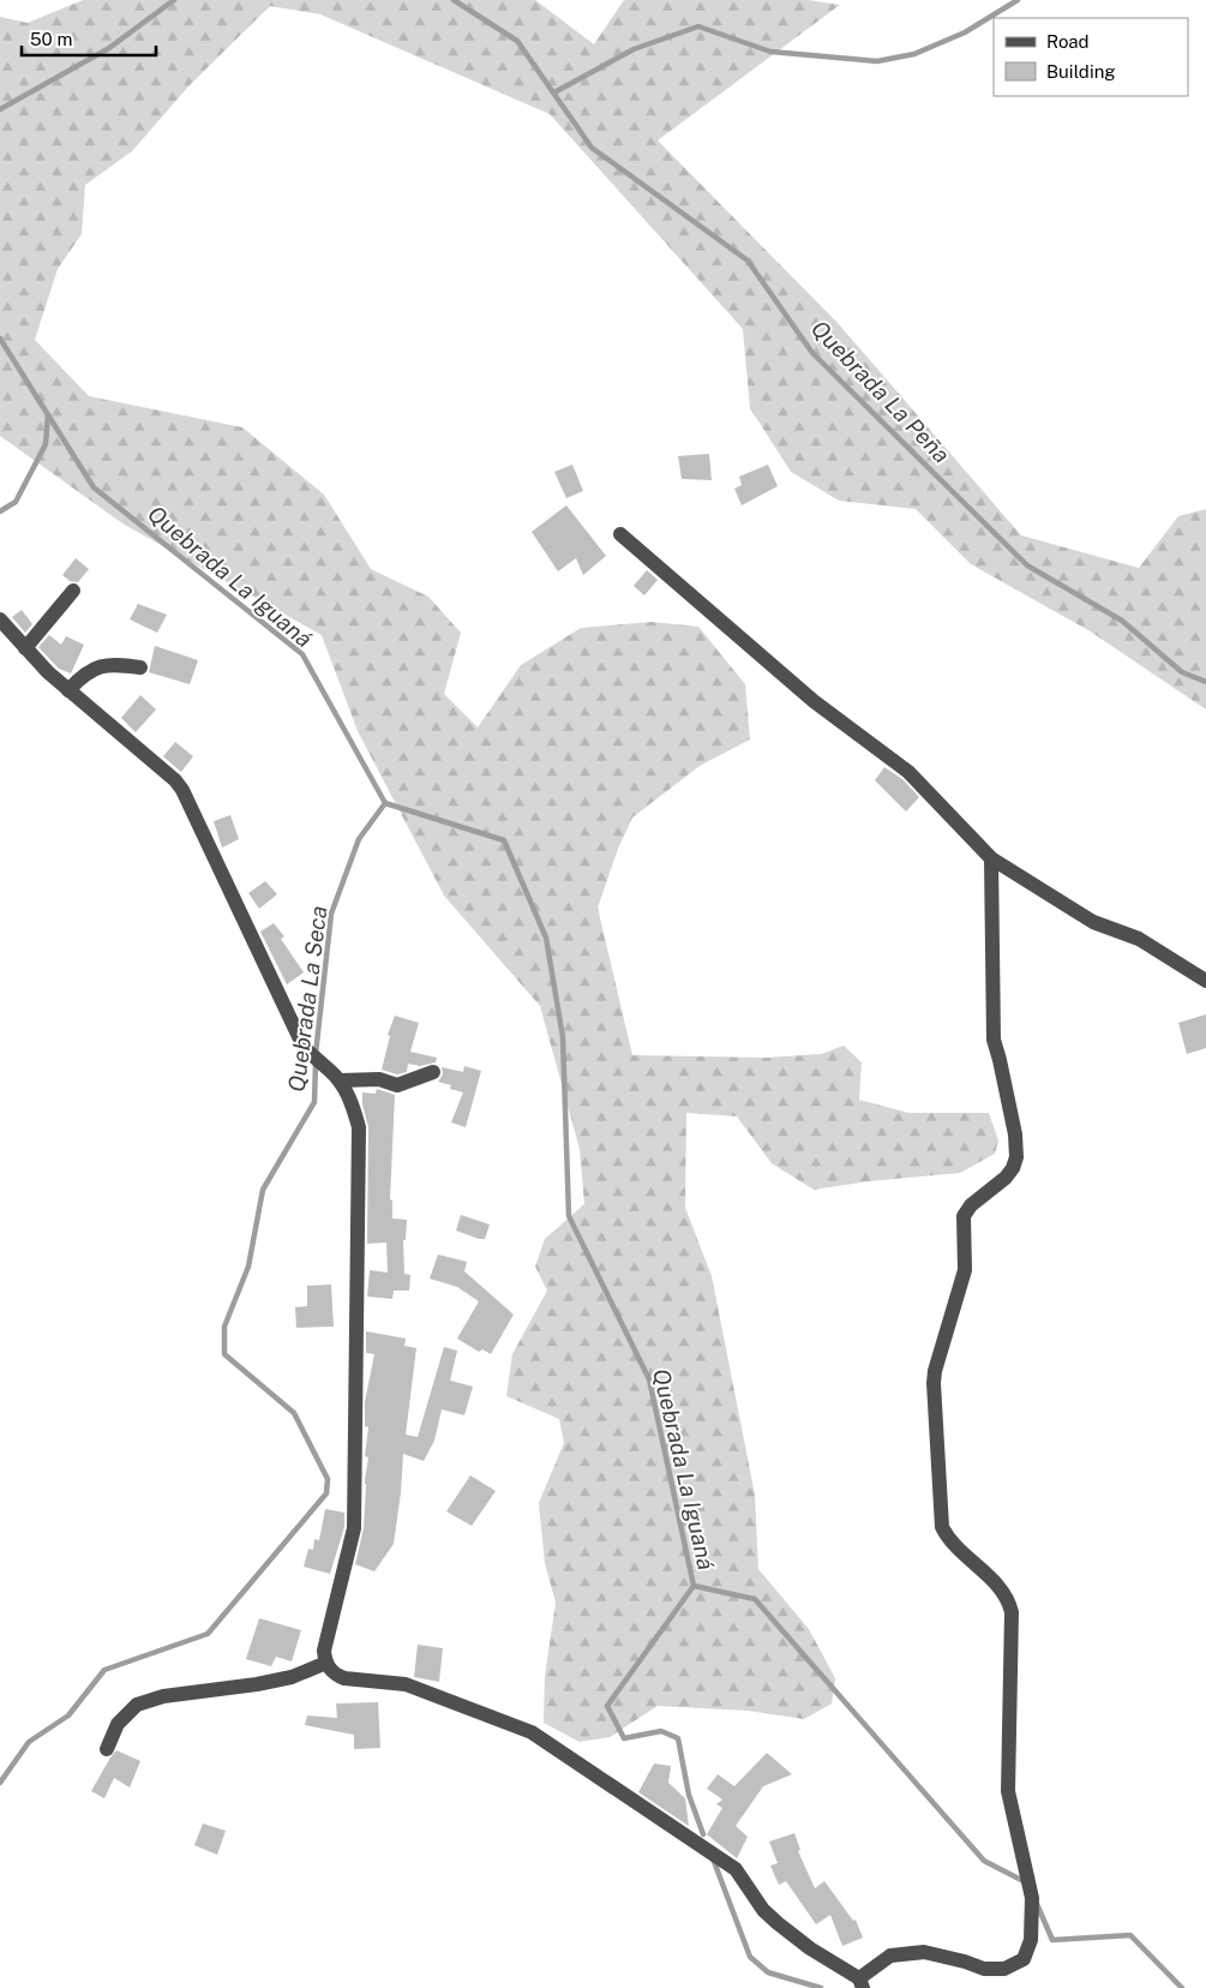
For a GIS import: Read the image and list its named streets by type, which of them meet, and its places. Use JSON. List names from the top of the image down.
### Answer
{
  "water": ["Quebrada La Peña", "Quebrada La Iguaná", "Quebrada La Seca"],
  "legend": ["Road", "Building"],
  "scale_bar": "50 m"
}
